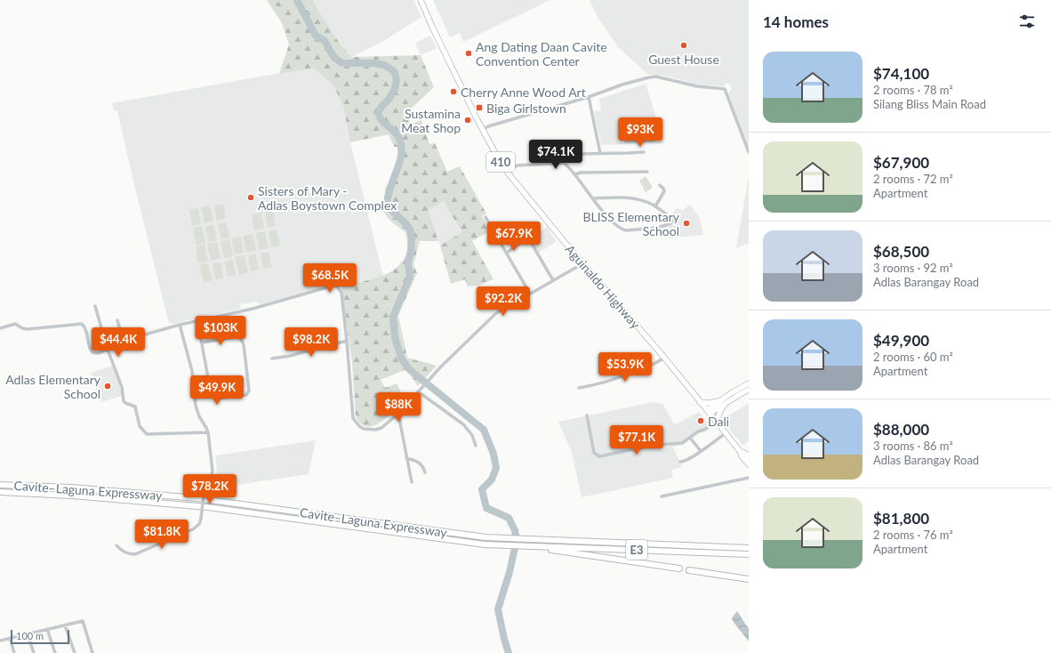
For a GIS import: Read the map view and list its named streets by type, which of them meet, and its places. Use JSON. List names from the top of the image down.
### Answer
{
  "streets": {
    "highway": ["Cavite–Laguna Expressway", "E3"],
    "main road": ["410", "Aguinaldo Highway"]
  },
  "places": {
    "other": [
      "Guest House",
      "Ang Dating Daan Cavite Convention Center",
      "Cherry Anne Wood Art",
      "Sustamina Meat Shop",
      "Sisters of Mary - Adlas Boystown Complex",
      "BLISS Elementary School",
      "Adlas Elementary School",
      "Dali"
    ],
    "transit": ["Biga Girlstown"]
  },
  "scale_bar": "100 m",
  "page": {
    "heading": "14 homes",
    "list": [
      {
        "name": "$74,100",
        "note": "2 rooms · 78 m² · Silang Bliss Main Road"
      },
      {
        "name": "$67,900",
        "note": "2 rooms · 72 m² · Apartment"
      },
      {
        "name": "$68,500",
        "note": "3 rooms · 92 m² · Adlas Barangay Road"
      },
      {
        "name": "$49,900",
        "note": "2 rooms · 60 m² · Apartment"
      },
      {
        "name": "$88,000",
        "note": "3 rooms · 86 m² · Adlas Barangay Road"
      },
      {
        "name": "$81,800",
        "note": "2 rooms · 76 m² · Apartment"
      }
    ],
    "price": [
      "$93K",
      "$74.1K",
      "$67.9K",
      "$68.5K",
      "$92.2K",
      "$103K",
      "$44.4K",
      "$98.2K",
      "$53.9K",
      "$49.9K",
      "$88K",
      "$77.1K",
      "$78.2K",
      "$81.8K"
    ],
    "scale": "100 m"
  }
}
